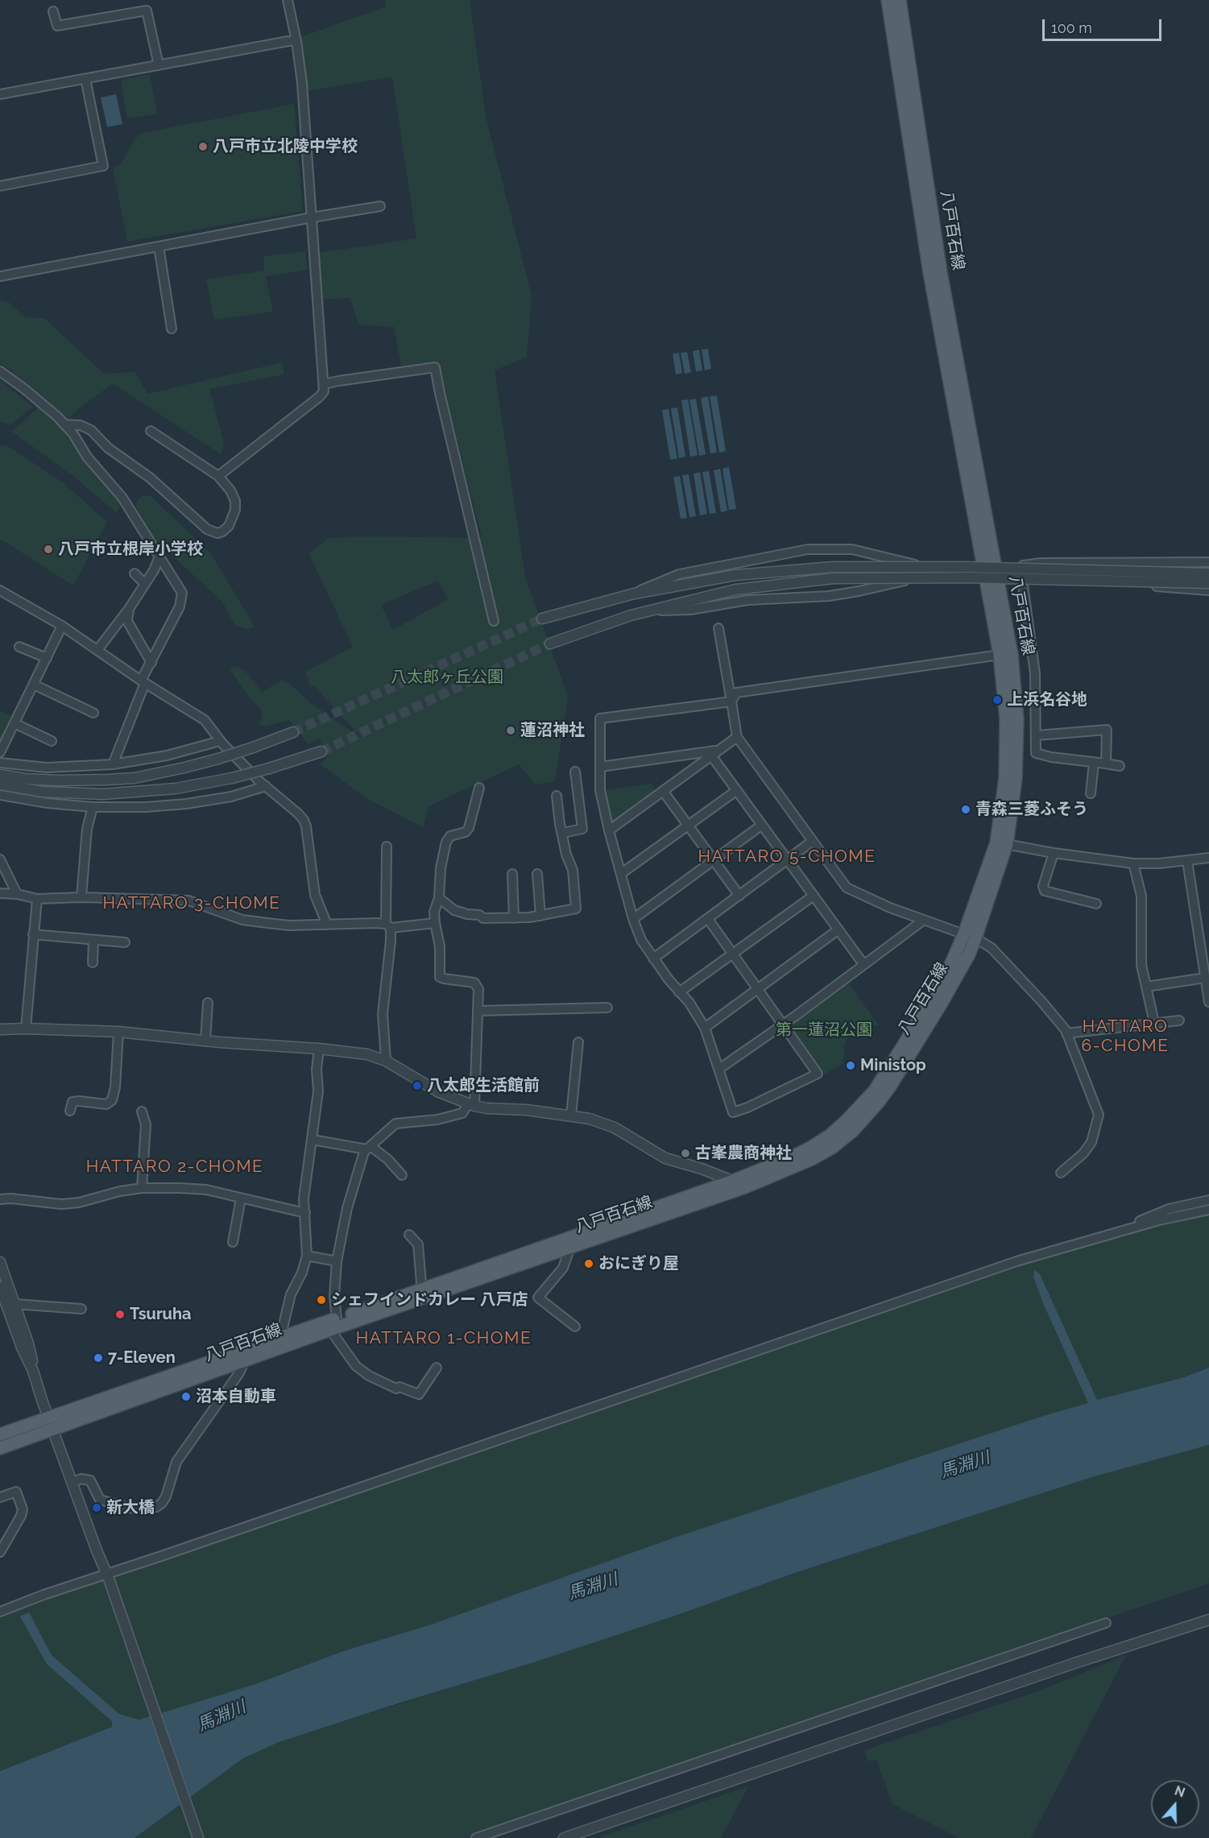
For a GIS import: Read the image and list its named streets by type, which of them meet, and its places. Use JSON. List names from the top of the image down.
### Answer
{
  "streets": {
    "main road": ["八戸百石線"]
  },
  "districts": [
    "HATTARO 5-CHOME",
    "HATTARO 3-CHOME",
    "HATTARO 6-CHOME",
    "HATTARO 2-CHOME",
    "HATTARO 1-CHOME"
  ],
  "water": ["馬淵川"],
  "parks": ["八太郎ヶ丘公園", "第一蓮沼公園"],
  "places": [
    "八戸市立北陵中学校",
    "八戸市立根岸小学校",
    "上浜名谷地",
    "蓮沼神社",
    "青森三菱ふそう",
    "Ministop",
    "八太郎生活館前",
    "古峯農商神社",
    "おにぎり屋",
    "シェフインドカレー 八戸店",
    "Tsuruha",
    "7-Eleven",
    "沼本自動車",
    "新大橋"
  ],
  "scale_bar": "100 m",
  "north": "top"
}
